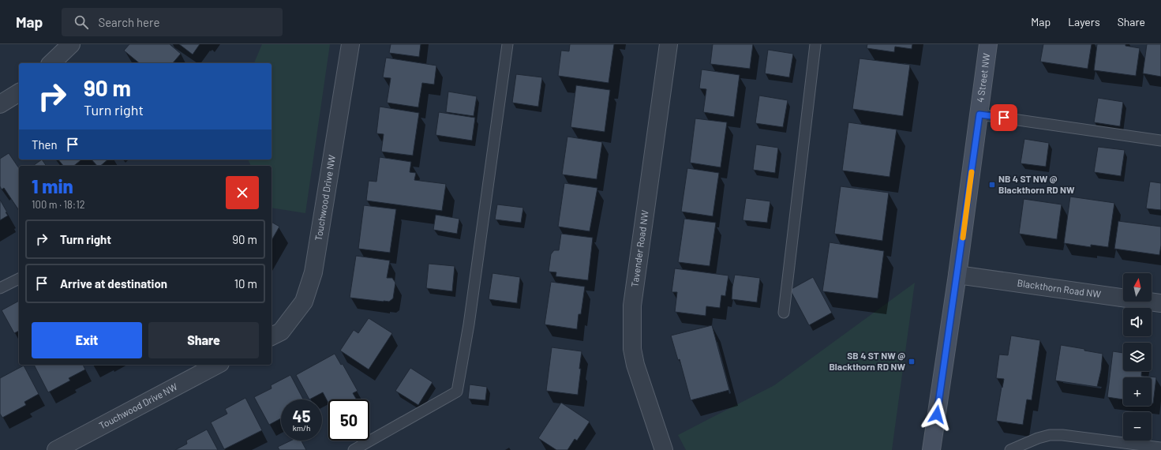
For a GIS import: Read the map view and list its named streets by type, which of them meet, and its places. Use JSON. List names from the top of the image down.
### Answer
{
  "streets": {
    "main road": ["4 Street NW"],
    "street": ["Touchwood Drive NW", "Tavender Road NW", "Blackthorn Road NW"]
  },
  "crossings": [
    ["4 Street NW", "Blackthorn Road NW"]
  ],
  "places": {
    "transit": ["NB 4 ST NW @ Blackthorn RD NW", "SB 4 ST NW @ Blackthorn RD NW"]
  },
  "north": "top",
  "page": {
    "header": "Map",
    "search": "Search here",
    "nav": ["Map", "Layers", "Share"],
    "turn": ["90 m", "Turn right"],
    "then": "Then",
    "heading": ["1 min", "100 m · 18:12"],
    "list": [
      {
        "name": "Turn right",
        "value": "90 m"
      },
      {
        "name": "Arrive at destination",
        "value": "10 m"
      }
    ],
    "map_buttons": ["+", "−"],
    "buttons": ["Exit", "Share"],
    "speed": "45 km/h",
    "limit": "50"
  }
}
